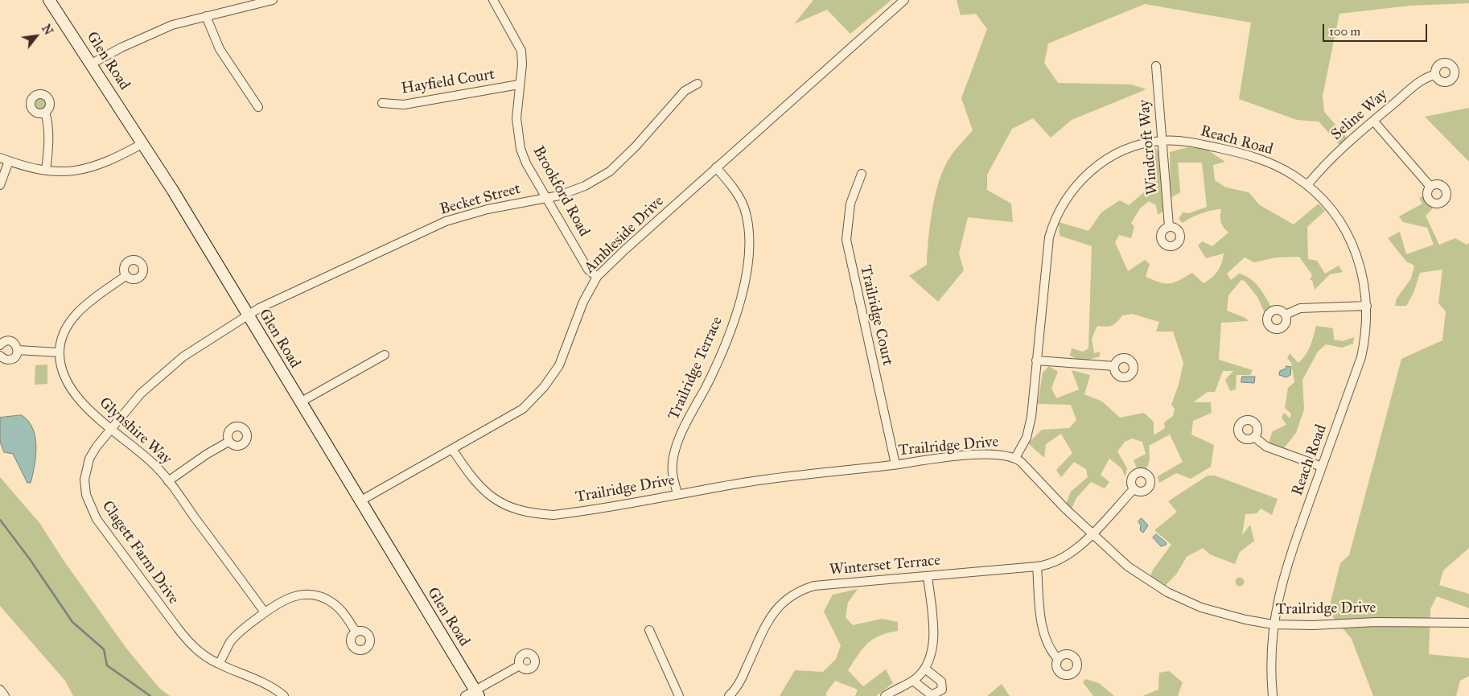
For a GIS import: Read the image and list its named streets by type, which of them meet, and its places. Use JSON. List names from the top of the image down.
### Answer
{
  "streets": {
    "main road": ["Glen Road"],
    "street": [
      "Hayfield Court",
      "Seline Way",
      "Reach Road",
      "Windcroft Way",
      "Brookford Road",
      "Becket Street",
      "Ambleside Drive",
      "Trailridge Court",
      "Trailridge Terrace",
      "Glynshire Way",
      "Trailridge Drive",
      "Clagett Farm Drive",
      "Winterset Terrace"
    ]
  },
  "crossings": [
    ["Glen Road", "Becket Street"],
    ["Glen Road", "Ambleside Drive"],
    ["Glen Road", "Clagett Farm Drive"],
    ["Hayfield Court", "Brookford Road"],
    ["Seline Way", "Reach Road"],
    ["Reach Road", "Windcroft Way"],
    ["Reach Road", "Trailridge Drive"],
    ["Brookford Road", "Becket Street"],
    ["Brookford Road", "Ambleside Drive"],
    ["Becket Street", "Clagett Farm Drive"],
    ["Ambleside Drive", "Trailridge Terrace"],
    ["Ambleside Drive", "Trailridge Drive"],
    ["Trailridge Court", "Trailridge Drive"],
    ["Trailridge Terrace", "Trailridge Drive"],
    ["Glynshire Way", "Clagett Farm Drive"],
    ["Trailridge Drive", "Winterset Terrace"]
  ],
  "scale_bar": "100 m",
  "north": "top right"
}
